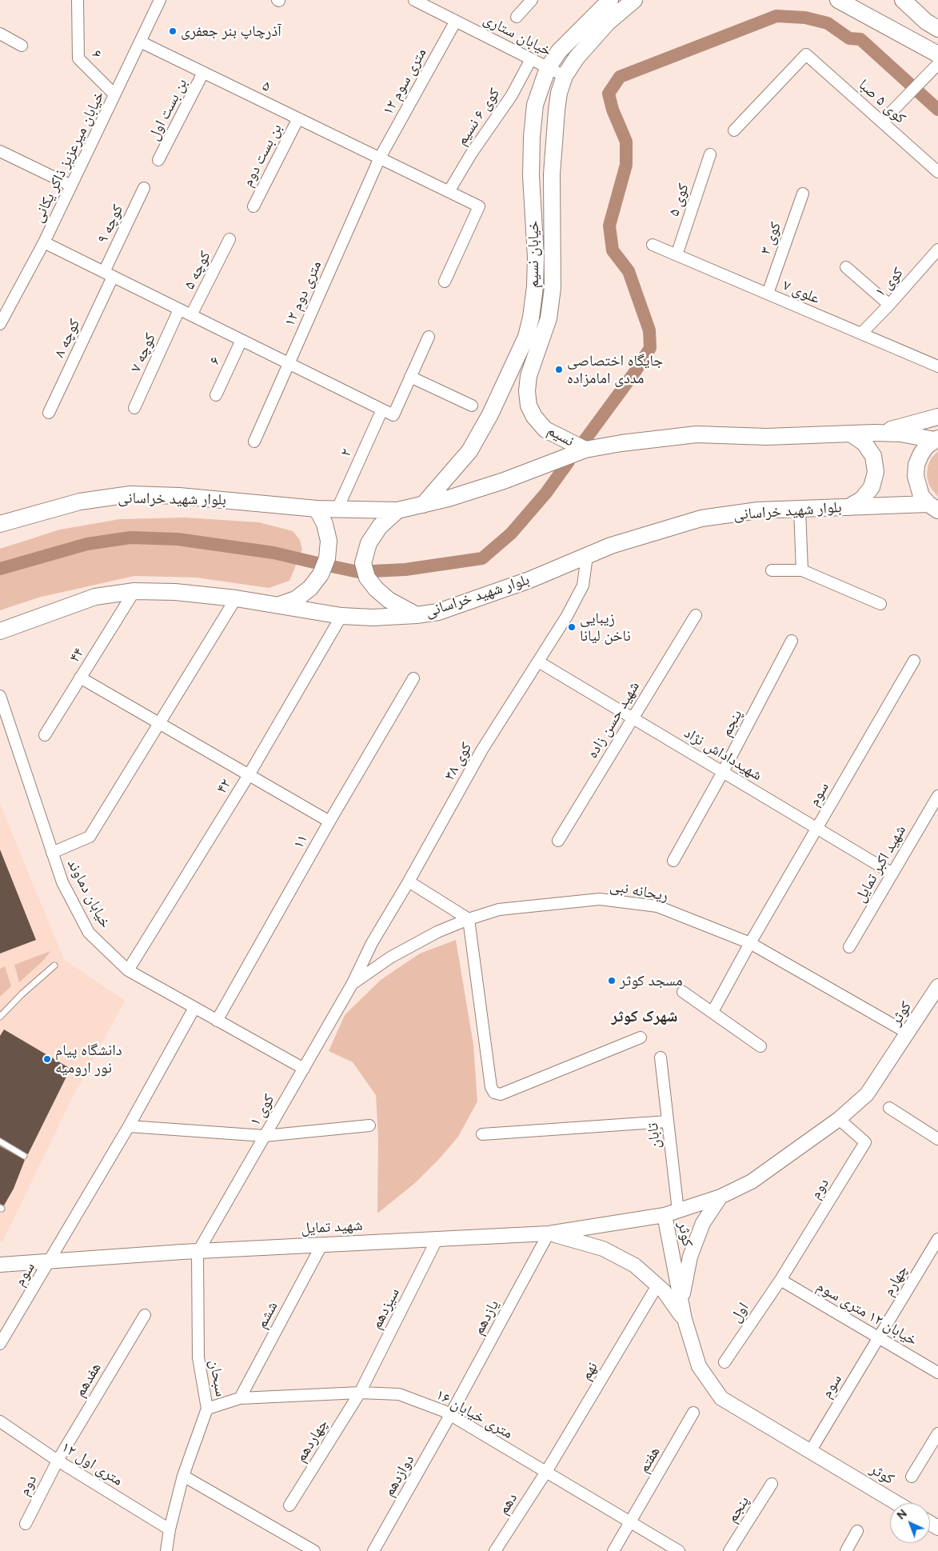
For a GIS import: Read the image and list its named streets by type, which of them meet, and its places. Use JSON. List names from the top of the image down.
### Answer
{
  "streets": {
    "main road": ["خیابان نسیم", "نسیم", "بلوار شهید خراسانی"],
    "street": [
      "خیابان ستاری",
      "۶",
      "۱۲ متری سوم",
      "۵",
      "کوی ۵ صبا",
      "بن بست اول",
      "کوی ۶ نسیم",
      "بن بست دوم",
      "خیابان میرعزیز ذاکر یکانی",
      "کوی ۵",
      "کوچه ۹",
      "کوی ۳",
      "کوچه ۵",
      "کوی ۱",
      "علوی ۷",
      "۱۲ متری دوم",
      "کوچه ۸",
      "کوچه ۷",
      "۲",
      "۴۴",
      "شهید حسن زاده",
      "پنجم",
      "شهیدداداش نژاد",
      "کوی ۳۸",
      "۴۲",
      "سوم",
      "۱۱",
      "شهید اکبر تمایل",
      "ریحانه نبی",
      "خیابان دماوند",
      "کوثر",
      "تابان",
      "دوم",
      "شهید تمایل",
      "چهارم",
      "سیزدهم",
      "اول",
      "خیابان ۱۲ متری سوم",
      "ششم",
      "یازدهم",
      "نهم",
      "سبحان",
      "هفدهم",
      "۱۶ متری خیابان",
      "چهاردهم",
      "هفتم",
      "۱۲ متری اول",
      "دوازدهم",
      "دهم"
    ]
  },
  "crossings": [
    ["خیابان ستاری", "۱۲ متری سوم"],
    ["خیابان ستاری", "کوی ۶ نسیم"],
    ["خیابان ستاری", "خیابان نسیم"],
    ["۶", "خیابان میرعزیز ذاکر یکانی"],
    ["۱۲ متری سوم", "۵"],
    ["۱۲ متری سوم", "۱۲ متری دوم"],
    ["۵", "بن بست اول"],
    ["۵", "کوی ۶ نسیم"],
    ["۵", "بن بست دوم"],
    ["۵", "خیابان میرعزیز ذاکر یکانی"],
    ["۵", "۱۲ متری دوم"],
    ["کوی ۵", "علوی ۷"],
    ["کوچه ۹", "کوچه ۸"],
    ["کوی ۳", "علوی ۷"],
    ["خیابان نسیم", "نسیم"],
    ["خیابان نسیم", "بلوار شهید خراسانی"],
    ["کوی ۱", "علوی ۷"],
    ["کوی ۱", "کوی ۳۸"],
    ["کوی ۱", "ریحانه نبی"],
    ["کوی ۱", "خیابان دماوند"],
    ["کوی ۱", "شهید تمایل"],
    ["کوی ۱", "سبحان"],
    ["نسیم", "بلوار شهید خراسانی"],
    ["۲", "بلوار شهید خراسانی"],
    ["بلوار شهید خراسانی", "۴۴"],
    ["بلوار شهید خراسانی", "کوی ۳۸"],
    ["بلوار شهید خراسانی", "۴۲"],
    ["شهید حسن زاده", "شهیدداداش نژاد"],
    ["پنجم", "شهیدداداش نژاد"],
    ["شهیدداداش نژاد", "کوی ۳۸"],
    ["شهیدداداش نژاد", "سوم"],
    ["شهیدداداش نژاد", "شهید اکبر تمایل"],
    ["کوی ۳۸", "ریحانه نبی"],
    ["۴۲", "خیابان دماوند"],
    ["سوم", "ریحانه نبی"],
    ["سوم", "خیابان دماوند"],
    ["سوم", "کوثر"],
    ["سوم", "شهید تمایل"],
    ["سوم", "چهارم"],
    ["سوم", "خیابان ۱۲ متری سوم"],
    ["۱۱", "خیابان دماوند"],
    ["ریحانه نبی", "کوثر"],
    ["کوثر", "تابان"],
    ["کوثر", "دوم"],
    ["کوثر", "شهید تمایل"],
    ["دوم", "اول"],
    ["دوم", "خیابان ۱۲ متری سوم"],
    ["دوم", "هفدهم"],
    ["دوم", "۱۲ متری اول"],
    ["شهید تمایل", "سیزدهم"],
    ["شهید تمایل", "ششم"],
    ["شهید تمایل", "یازدهم"],
    ["شهید تمایل", "سبحان"],
    ["چهارم", "خیابان ۱۲ متری سوم"],
    ["سیزدهم", "۱۶ متری خیابان"],
    ["سیزدهم", "چهاردهم"],
    ["اول", "خیابان ۱۲ متری سوم"],
    ["ششم", "۱۶ متری خیابان"],
    ["یازدهم", "۱۶ متری خیابان"],
    ["یازدهم", "دوازدهم"],
    ["نهم", "۱۶ متری خیابان"],
    ["نهم", "دهم"],
    ["سبحان", "۱۶ متری خیابان"],
    ["سبحان", "۱۲ متری اول"],
    ["هفدهم", "۱۲ متری اول"],
    ["۱۶ متری خیابان", "چهاردهم"],
    ["۱۶ متری خیابان", "هفتم"],
    ["۱۶ متری خیابان", "دوازدهم"],
    ["۱۶ متری خیابان", "دهم"]
  ],
  "districts": ["شهرک کوثر"],
  "places": [
    "آذرچاپ بنر جعفری",
    "جایگاه اختصاصی مددی امامزاده",
    "زیبایی ناخن لیانا",
    "مسجد کوثر",
    "دانشگاه پیام نور ارومیه"
  ],
  "north": "top left"
}
